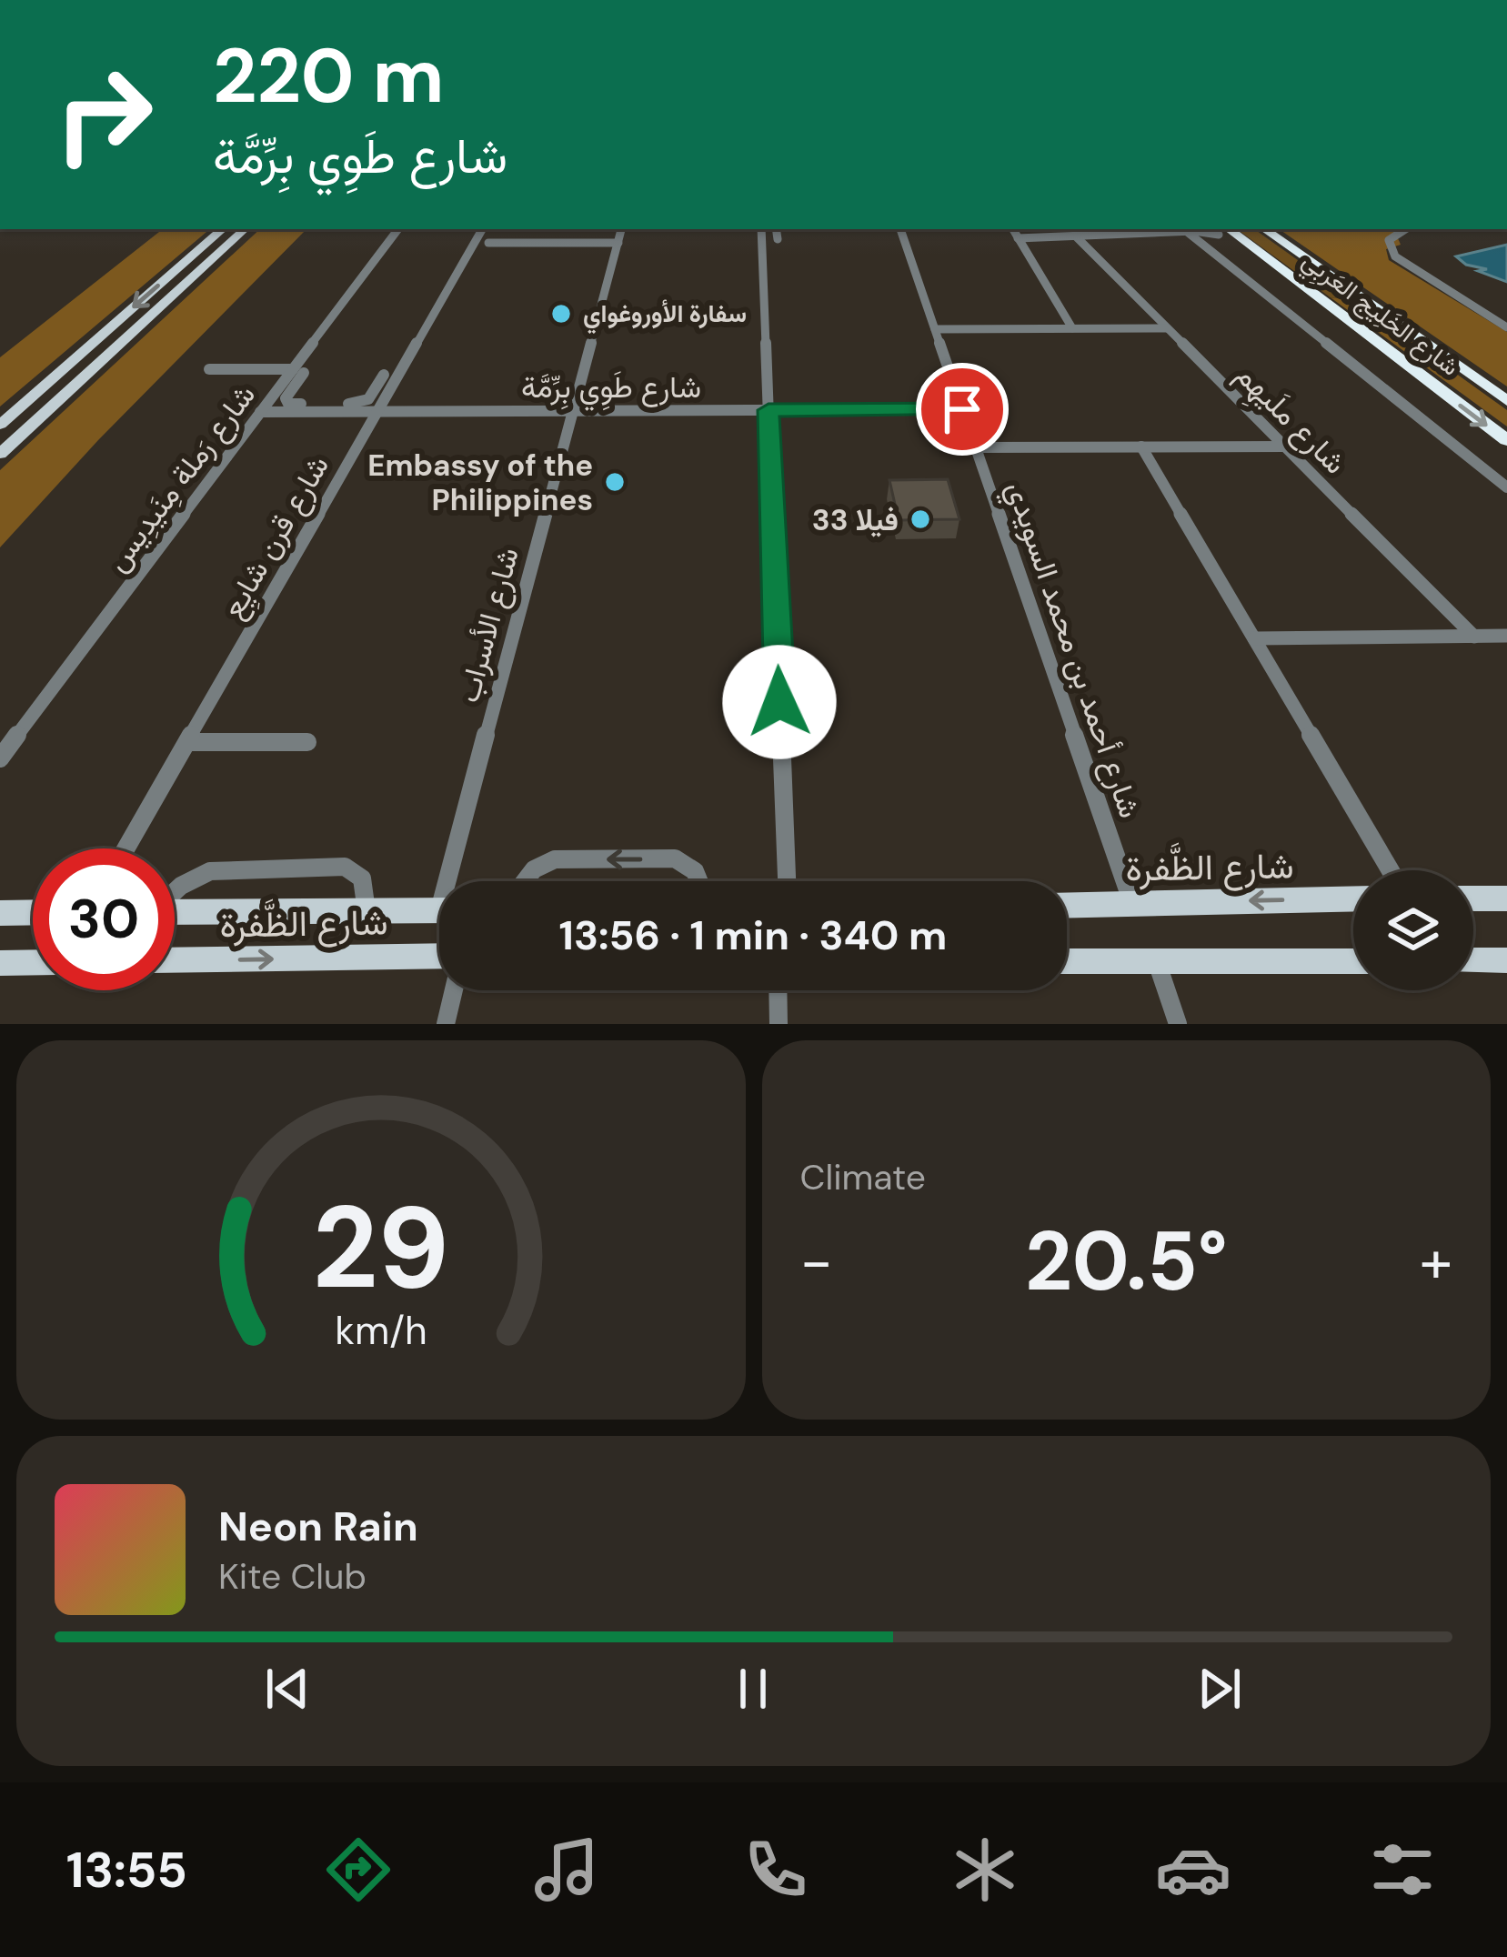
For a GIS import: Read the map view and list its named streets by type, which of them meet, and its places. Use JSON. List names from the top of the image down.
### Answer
{
  "streets": {
    "highway": ["شارع الخَلِيج العَربِي"],
    "main road": ["شارع الظَّفرة"],
    "street": [
      "شارع طَوِي بِرِّمَّة",
      "شارع ملَيهِم",
      "شارع رَملة مِنَيدِيس",
      "شارع قرن شايِع",
      "شارع الأسراب",
      "شارع أحمد بن محمد السويدي"
    ]
  },
  "crossings": [
    ["شارع طَوِي بِرِّمَّة", "شارع رَملة مِنَيدِيس"],
    ["شارع طَوِي بِرِّمَّة", "شارع قرن شايِع"],
    ["شارع طَوِي بِرِّمَّة", "شارع الأسراب"],
    ["شارع طَوِي بِرِّمَّة", "شارع أحمد بن محمد السويدي"],
    ["شارع أحمد بن محمد السويدي", "شارع الظَّفرة"]
  ],
  "places": ["سفارة الأوروغواي", "Embassy of the Philippines", "فيلا 33"],
  "page": {
    "turn": ["220 m", "شارع طَوِي بِرِّمَّة"],
    "limit": "30",
    "trip": "13:56 · 1 min · 340 m",
    "tile": "Climate",
    "heat": ["−", "20.5°", "+"],
    "song": ["Neon Rain", "Kite Club"],
    "tabs": "13:55",
    "gauge": ["29", "km/h"]
  }
}
